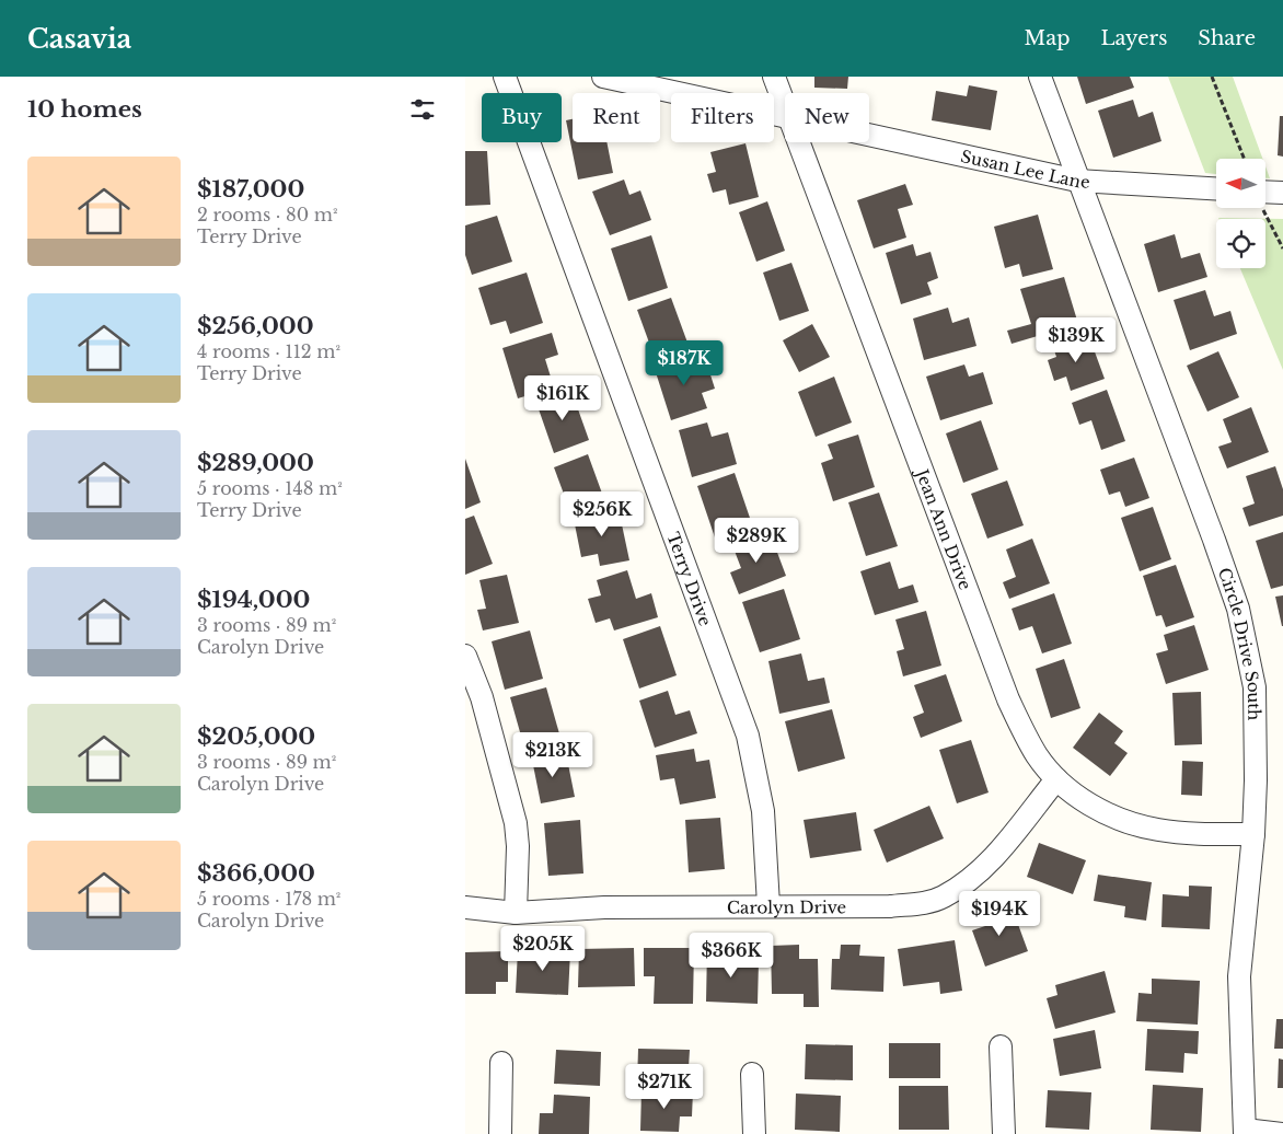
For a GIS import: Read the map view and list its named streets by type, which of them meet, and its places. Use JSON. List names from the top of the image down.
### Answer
{
  "streets": {
    "street": [
      "Susan Lee Lane",
      "Jean Ann Drive",
      "Terry Drive",
      "Circle Drive South",
      "Carolyn Drive"
    ]
  },
  "crossings": [
    ["Susan Lee Lane", "Circle Drive South"],
    ["Jean Ann Drive", "Circle Drive South"],
    ["Jean Ann Drive", "Carolyn Drive"],
    ["Terry Drive", "Carolyn Drive"]
  ],
  "north": "left",
  "page": {
    "header": "Casavia",
    "nav": ["Map", "Layers", "Share"],
    "heading": "10 homes",
    "chip": [
      "Buy",
      "Rent",
      "Filters",
      "New"
    ],
    "list": [
      {
        "name": "$187,000",
        "note": "2 rooms · 80 m² · Terry Drive"
      },
      {
        "name": "$256,000",
        "note": "4 rooms · 112 m² · Terry Drive"
      },
      {
        "name": "$289,000",
        "note": "5 rooms · 148 m² · Terry Drive"
      },
      {
        "name": "$194,000",
        "note": "3 rooms · 89 m² · Carolyn Drive"
      },
      {
        "name": "$205,000",
        "note": "3 rooms · 89 m² · Carolyn Drive"
      },
      {
        "name": "$366,000",
        "note": "5 rooms · 178 m² · Carolyn Drive"
      }
    ],
    "price": [
      "$139K",
      "$187K",
      "$161K",
      "$256K",
      "$289K",
      "$213K",
      "$194K",
      "$205K",
      "$366K",
      "$271K"
    ]
  }
}
